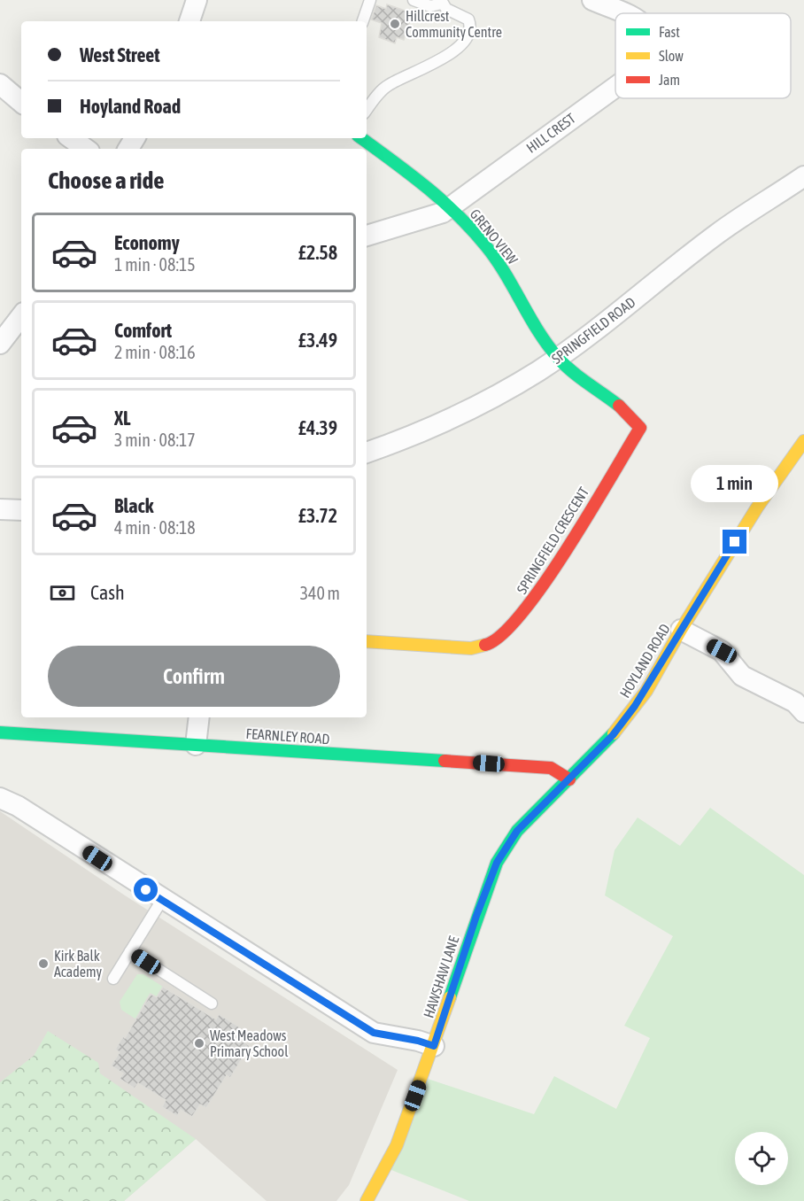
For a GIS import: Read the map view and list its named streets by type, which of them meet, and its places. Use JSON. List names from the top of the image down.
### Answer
{
  "streets": {
    "main road": [
      "GRENO VIEW",
      "SPRINGFIELD CRESCENT",
      "HOYLAND ROAD",
      "FEARNLEY ROAD",
      "HAWSHAW LANE"
    ],
    "street": ["HILL CREST", "SPRINGFIELD ROAD"]
  },
  "crossings": [
    ["HILL CREST", "GRENO VIEW"],
    ["GRENO VIEW", "SPRINGFIELD ROAD"],
    ["GRENO VIEW", "SPRINGFIELD CRESCENT"],
    ["SPRINGFIELD ROAD", "SPRINGFIELD CRESCENT"],
    ["HOYLAND ROAD", "FEARNLEY ROAD"],
    ["HOYLAND ROAD", "HAWSHAW LANE"],
    ["FEARNLEY ROAD", "HAWSHAW LANE"]
  ],
  "places": ["Hillcrest Community Centre", "Kirk Balk Academy", "West Meadows Primary School"],
  "legend": ["Fast", "Slow", "Jam"],
  "page": {
    "banner": ["West Street", "Hoyland Road"],
    "heading": "Choose a ride",
    "list": [
      {
        "name": "Economy",
        "note": "1 min · 08:15",
        "value": "£2.58"
      },
      {
        "name": "Comfort",
        "note": "2 min · 08:16",
        "value": "£3.49"
      },
      {
        "name": "XL",
        "note": "3 min · 08:17",
        "value": "£4.39"
      },
      {
        "name": "Black",
        "note": "4 min · 08:18",
        "value": "£3.72"
      }
    ],
    "bubble": "1 min",
    "pay": ["Cash", "340 m"],
    "buttons": "Confirm"
  }
}
